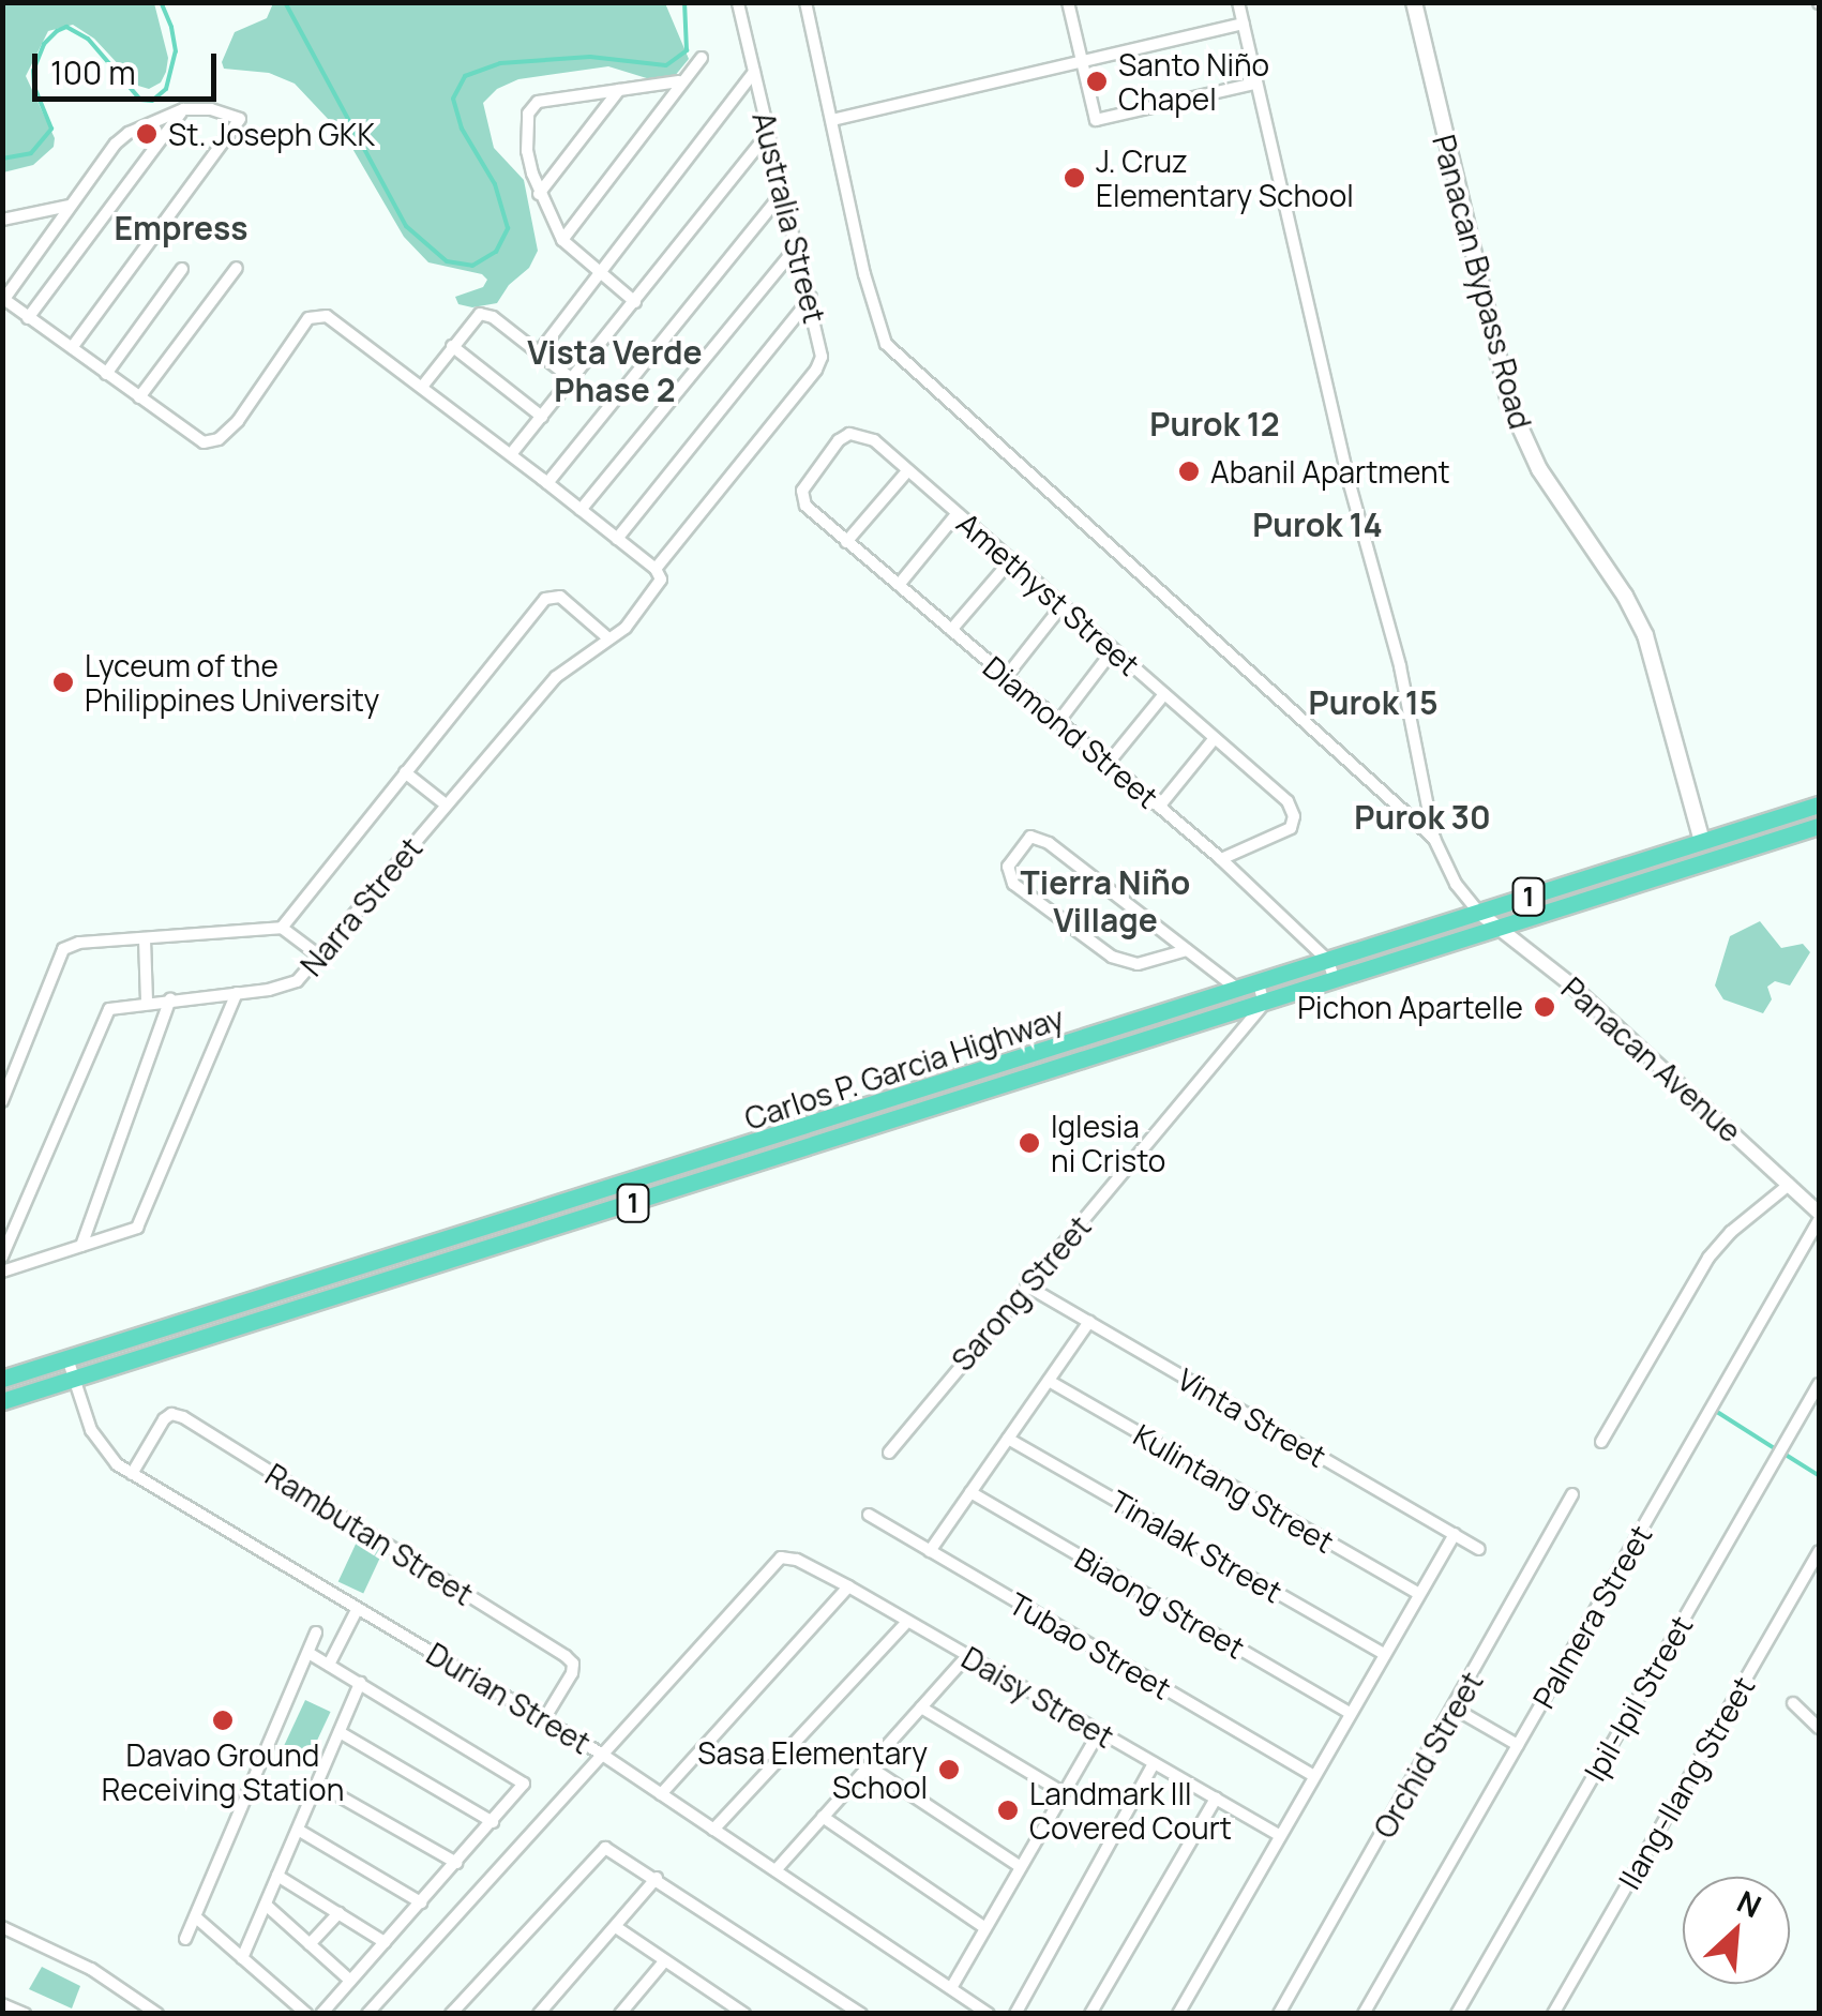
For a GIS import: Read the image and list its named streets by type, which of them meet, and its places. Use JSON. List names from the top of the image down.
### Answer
{
  "streets": {
    "highway": ["1", "Carlos P. Garcia Highway"],
    "main road": ["Panacan Bypass Road"],
    "street": [
      "Australia Street",
      "Amethyst Street",
      "Diamond Street",
      "Narra Street",
      "Panacan Avenue",
      "Sarong Street",
      "Vinta Street",
      "Kulintang Street",
      "Rambutan Street",
      "Tinalak Street",
      "Biaong Street",
      "Palmera Street",
      "Tubao Street",
      "Daisy Street",
      "Durian Street",
      "Ipil-Ipil Street",
      "Orchid Street",
      "Ilang-Ilang Street"
    ]
  },
  "crossings": [
    ["Australia Street", "Narra Street"],
    ["Panacan Bypass Road", "Carlos P. Garcia Highway"],
    ["Amethyst Street", "Diamond Street"],
    ["Diamond Street", "Carlos P. Garcia Highway"],
    ["Panacan Avenue", "Carlos P. Garcia Highway"],
    ["Panacan Avenue", "Palmera Street"],
    ["Carlos P. Garcia Highway", "Sarong Street"],
    ["Carlos P. Garcia Highway", "Durian Street"],
    ["Sarong Street", "Vinta Street"],
    ["Rambutan Street", "Durian Street"],
    ["Daisy Street", "Durian Street"]
  ],
  "districts": [
    "Empress",
    "Vista Verde Phase 2",
    "Purok 12",
    "Purok 14",
    "Purok 15",
    "Purok 30",
    "Tierra Niño Village"
  ],
  "places": [
    "Santo Niño Chapel",
    "St. Joseph GKK",
    "J. Cruz Elementary School",
    "Abanil Apartment",
    "Lyceum of the Philippines University",
    "Pichon Apartelle",
    "Iglesia ni Cristo",
    "Davao Ground Receiving Station",
    "Sasa Elementary School",
    "Landmark III Covered Court"
  ],
  "scale_bar": "100 m",
  "north": "top right"
}
